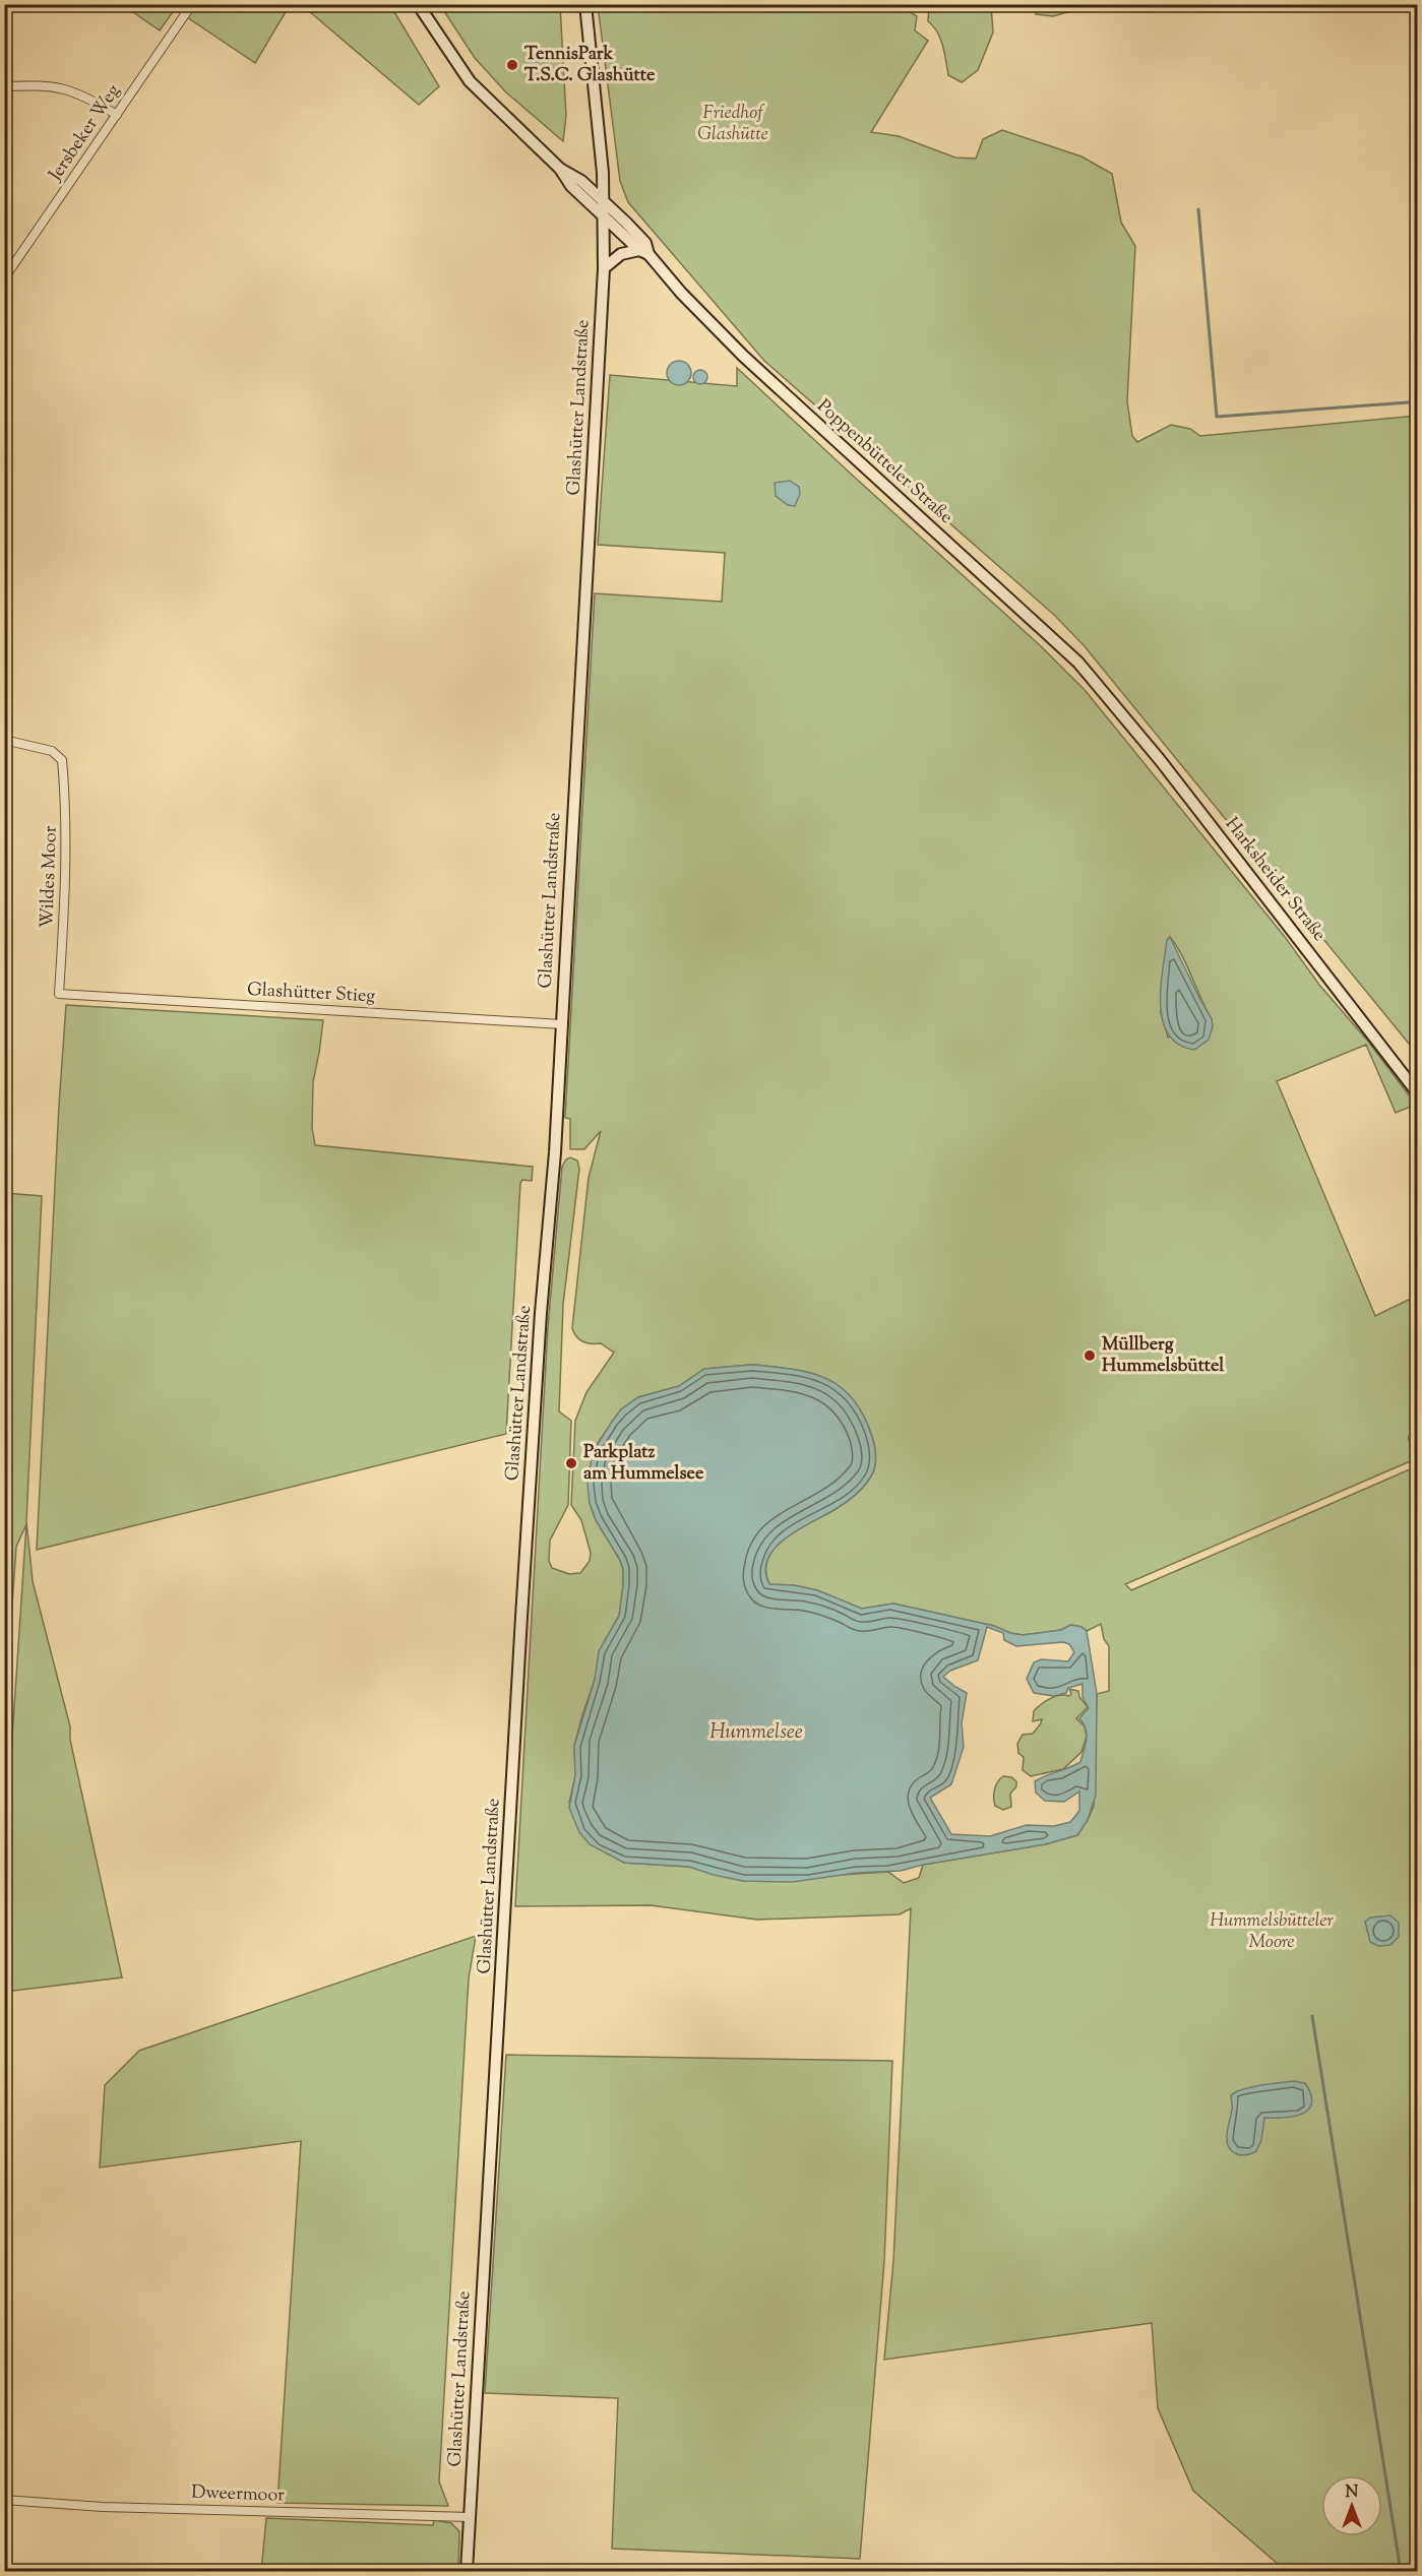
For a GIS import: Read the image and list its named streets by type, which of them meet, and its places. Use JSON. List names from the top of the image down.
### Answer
{
  "streets": {
    "street": [
      "Jersbeker Weg",
      "Glashütter Landstraße",
      "Poppenbütteler Straße",
      "Wildes Moor",
      "Harksheider Straße",
      "Glashütter Stieg",
      "Dweermoor"
    ]
  },
  "crossings": [
    ["Glashütter Landstraße", "Poppenbütteler Straße"],
    ["Glashütter Landstraße", "Glashütter Stieg"],
    ["Glashütter Landstraße", "Dweermoor"],
    ["Poppenbütteler Straße", "Harksheider Straße"],
    ["Wildes Moor", "Glashütter Stieg"]
  ],
  "water": ["Hummelsee"],
  "parks": ["Friedhof Glashütte", "Hummelsbütteler Moore"],
  "places": ["TennisPark T.S.C. Glashütte", "Müllberg Hummelsbüttel", "Parkplatz am Hummelsee"],
  "north": "top"
}
